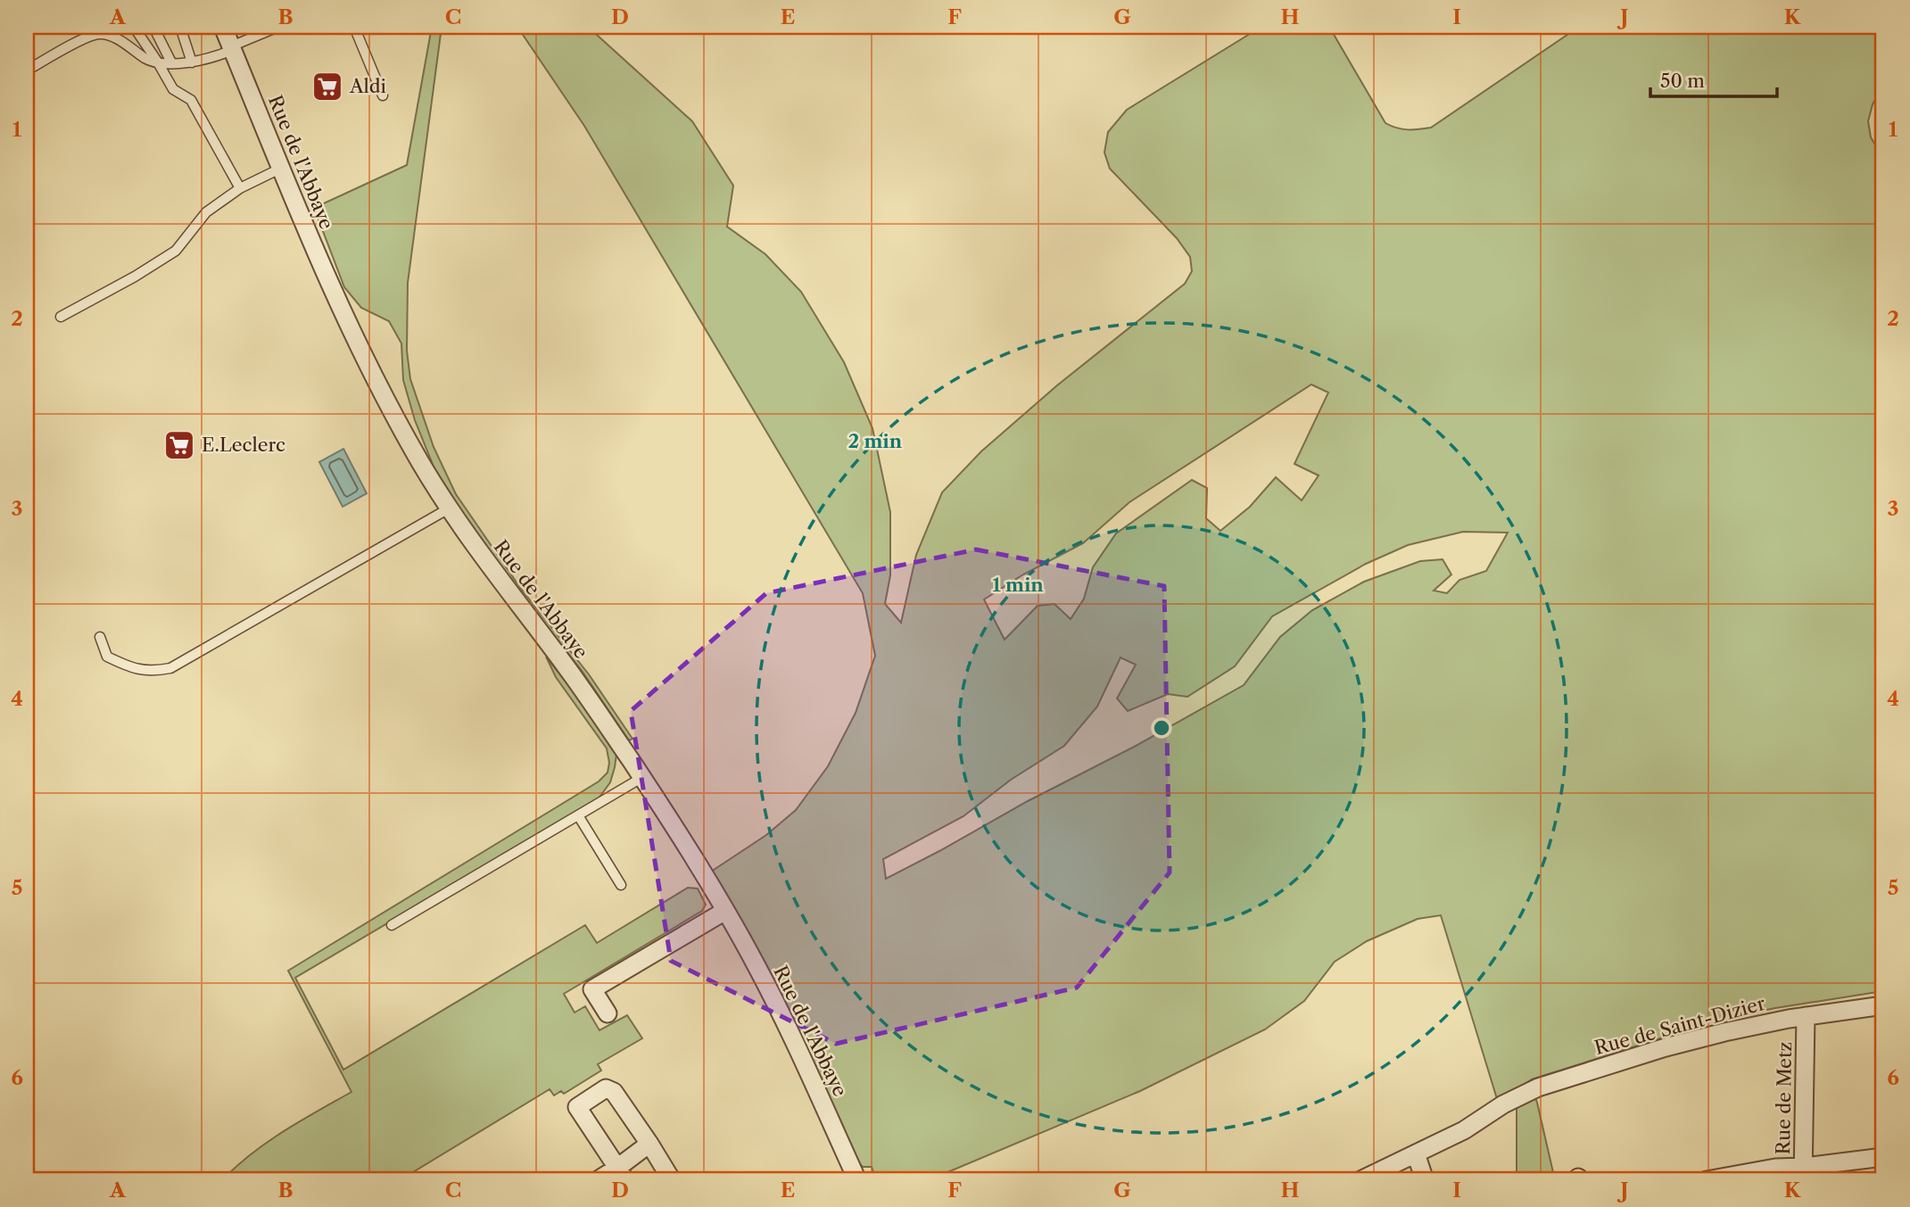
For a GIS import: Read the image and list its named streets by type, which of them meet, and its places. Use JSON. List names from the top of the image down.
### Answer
{
  "streets": {
    "street": ["Rue de l'Abbaye", "Rue de Saint-Dizier", "Rue de Metz"]
  },
  "crossings": [
    ["Rue de Saint-Dizier", "Rue de Metz"]
  ],
  "places": {
    "supermarket": ["Aldi", "E.Leclerc"]
  },
  "scale_bar": "50 m",
  "grid": {
    "columns": [
      "A",
      "B",
      "C",
      "D",
      "E",
      "F",
      "G",
      "H",
      "I",
      "J",
      "K"
    ],
    "rows": [
      "1",
      "2",
      "3",
      "4",
      "5",
      "6"
    ]
  },
  "rings": ["2 min", "1 min"]
}
